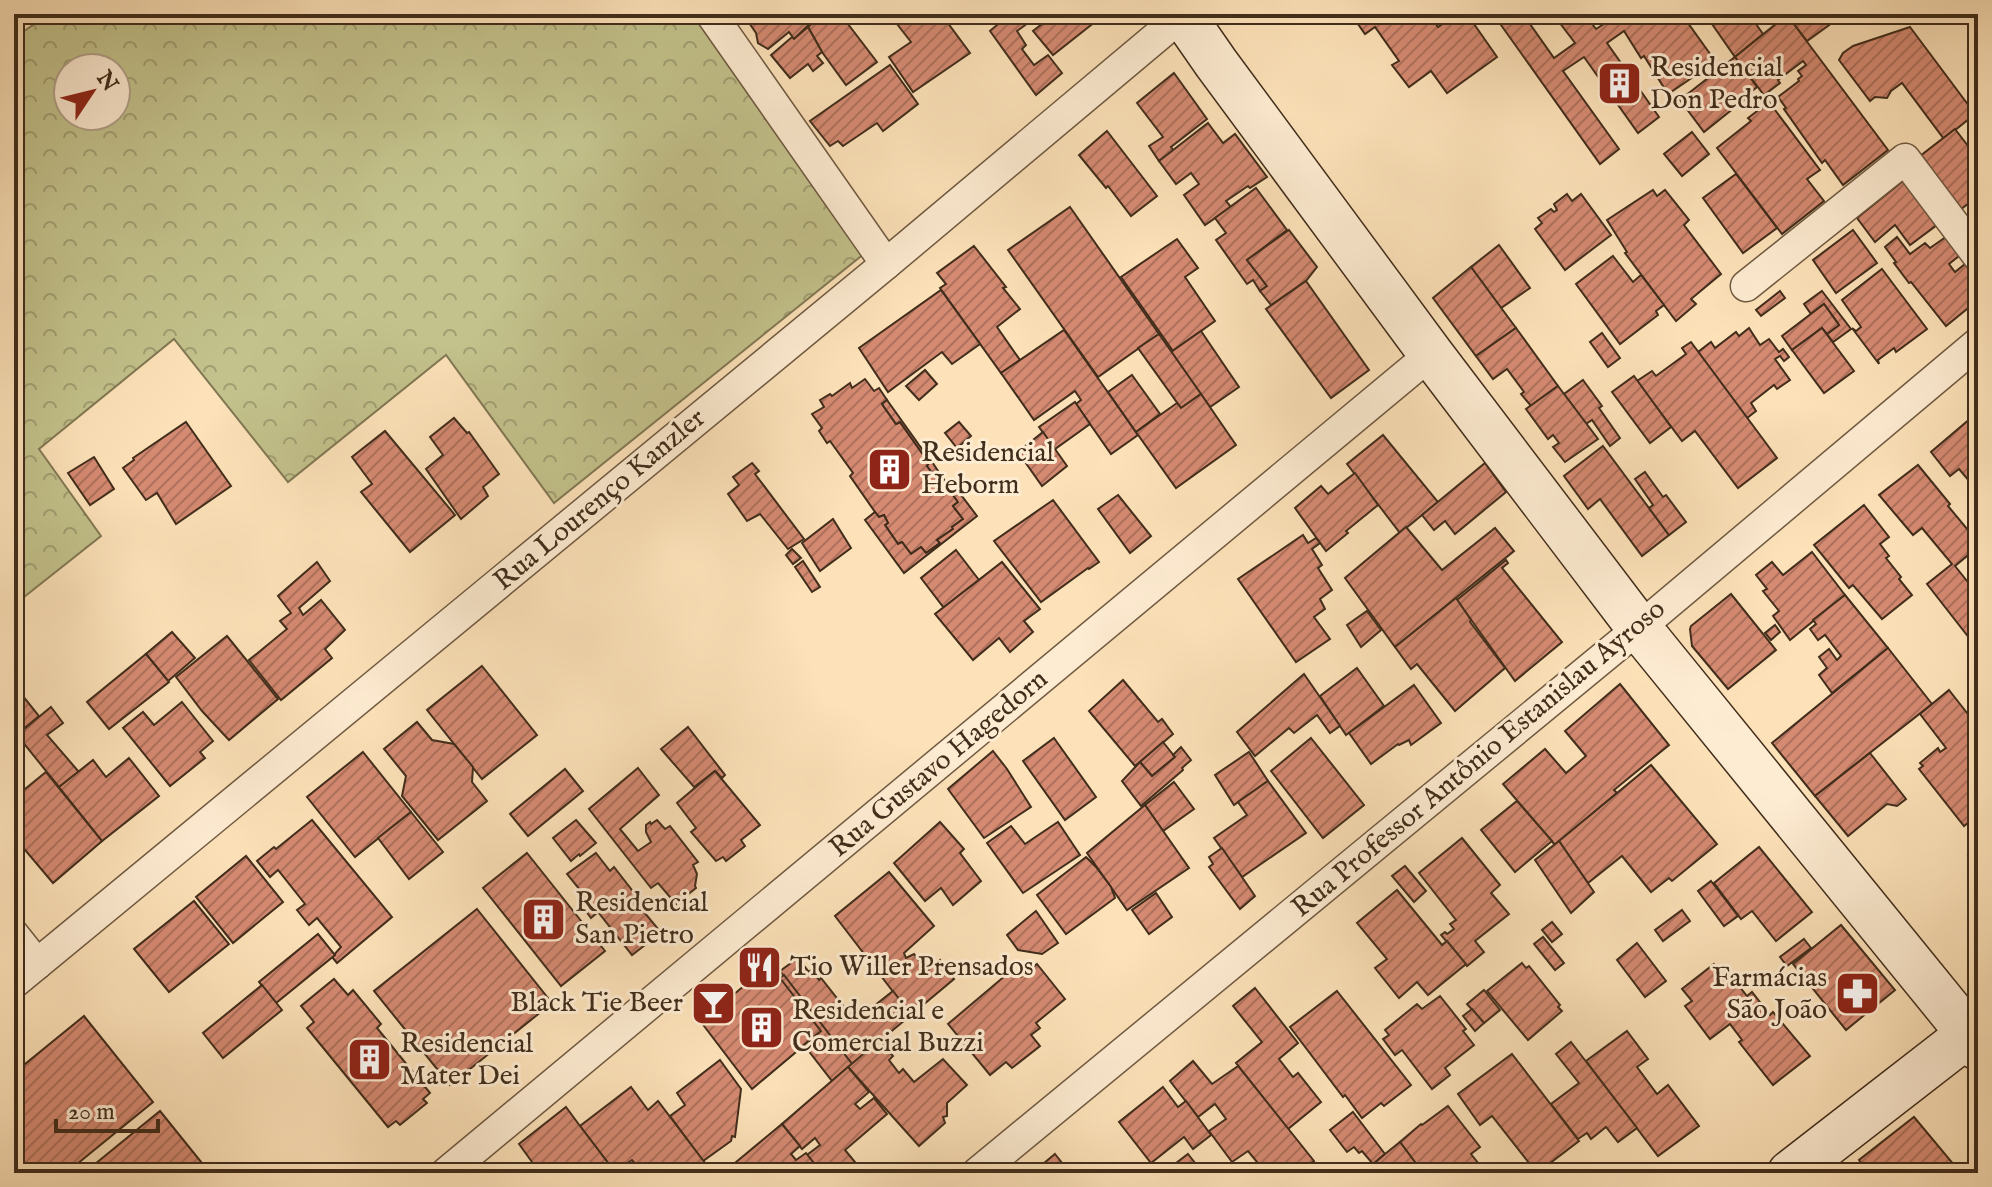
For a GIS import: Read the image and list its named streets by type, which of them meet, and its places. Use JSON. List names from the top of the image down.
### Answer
{
  "streets": {
    "street": ["Rua Lourenço Kanzler", "Rua Professor Antônio Estanislau Ayroso", "Rua Gustavo Hagedorn"]
  },
  "places": {
    "building": [
      "Residencial Don Pedro",
      "Residencial Heborm",
      "Residencial San Pietro",
      "Residencial e Comercial Buzzi",
      "Residencial Mater Dei"
    ],
    "restaurant": ["Tio Willer Prensados"],
    "pharmacy": ["Farmácias São João"],
    "bar": ["Black Tie Beer"]
  },
  "scale_bar": "20 m",
  "north": "top right"
}
